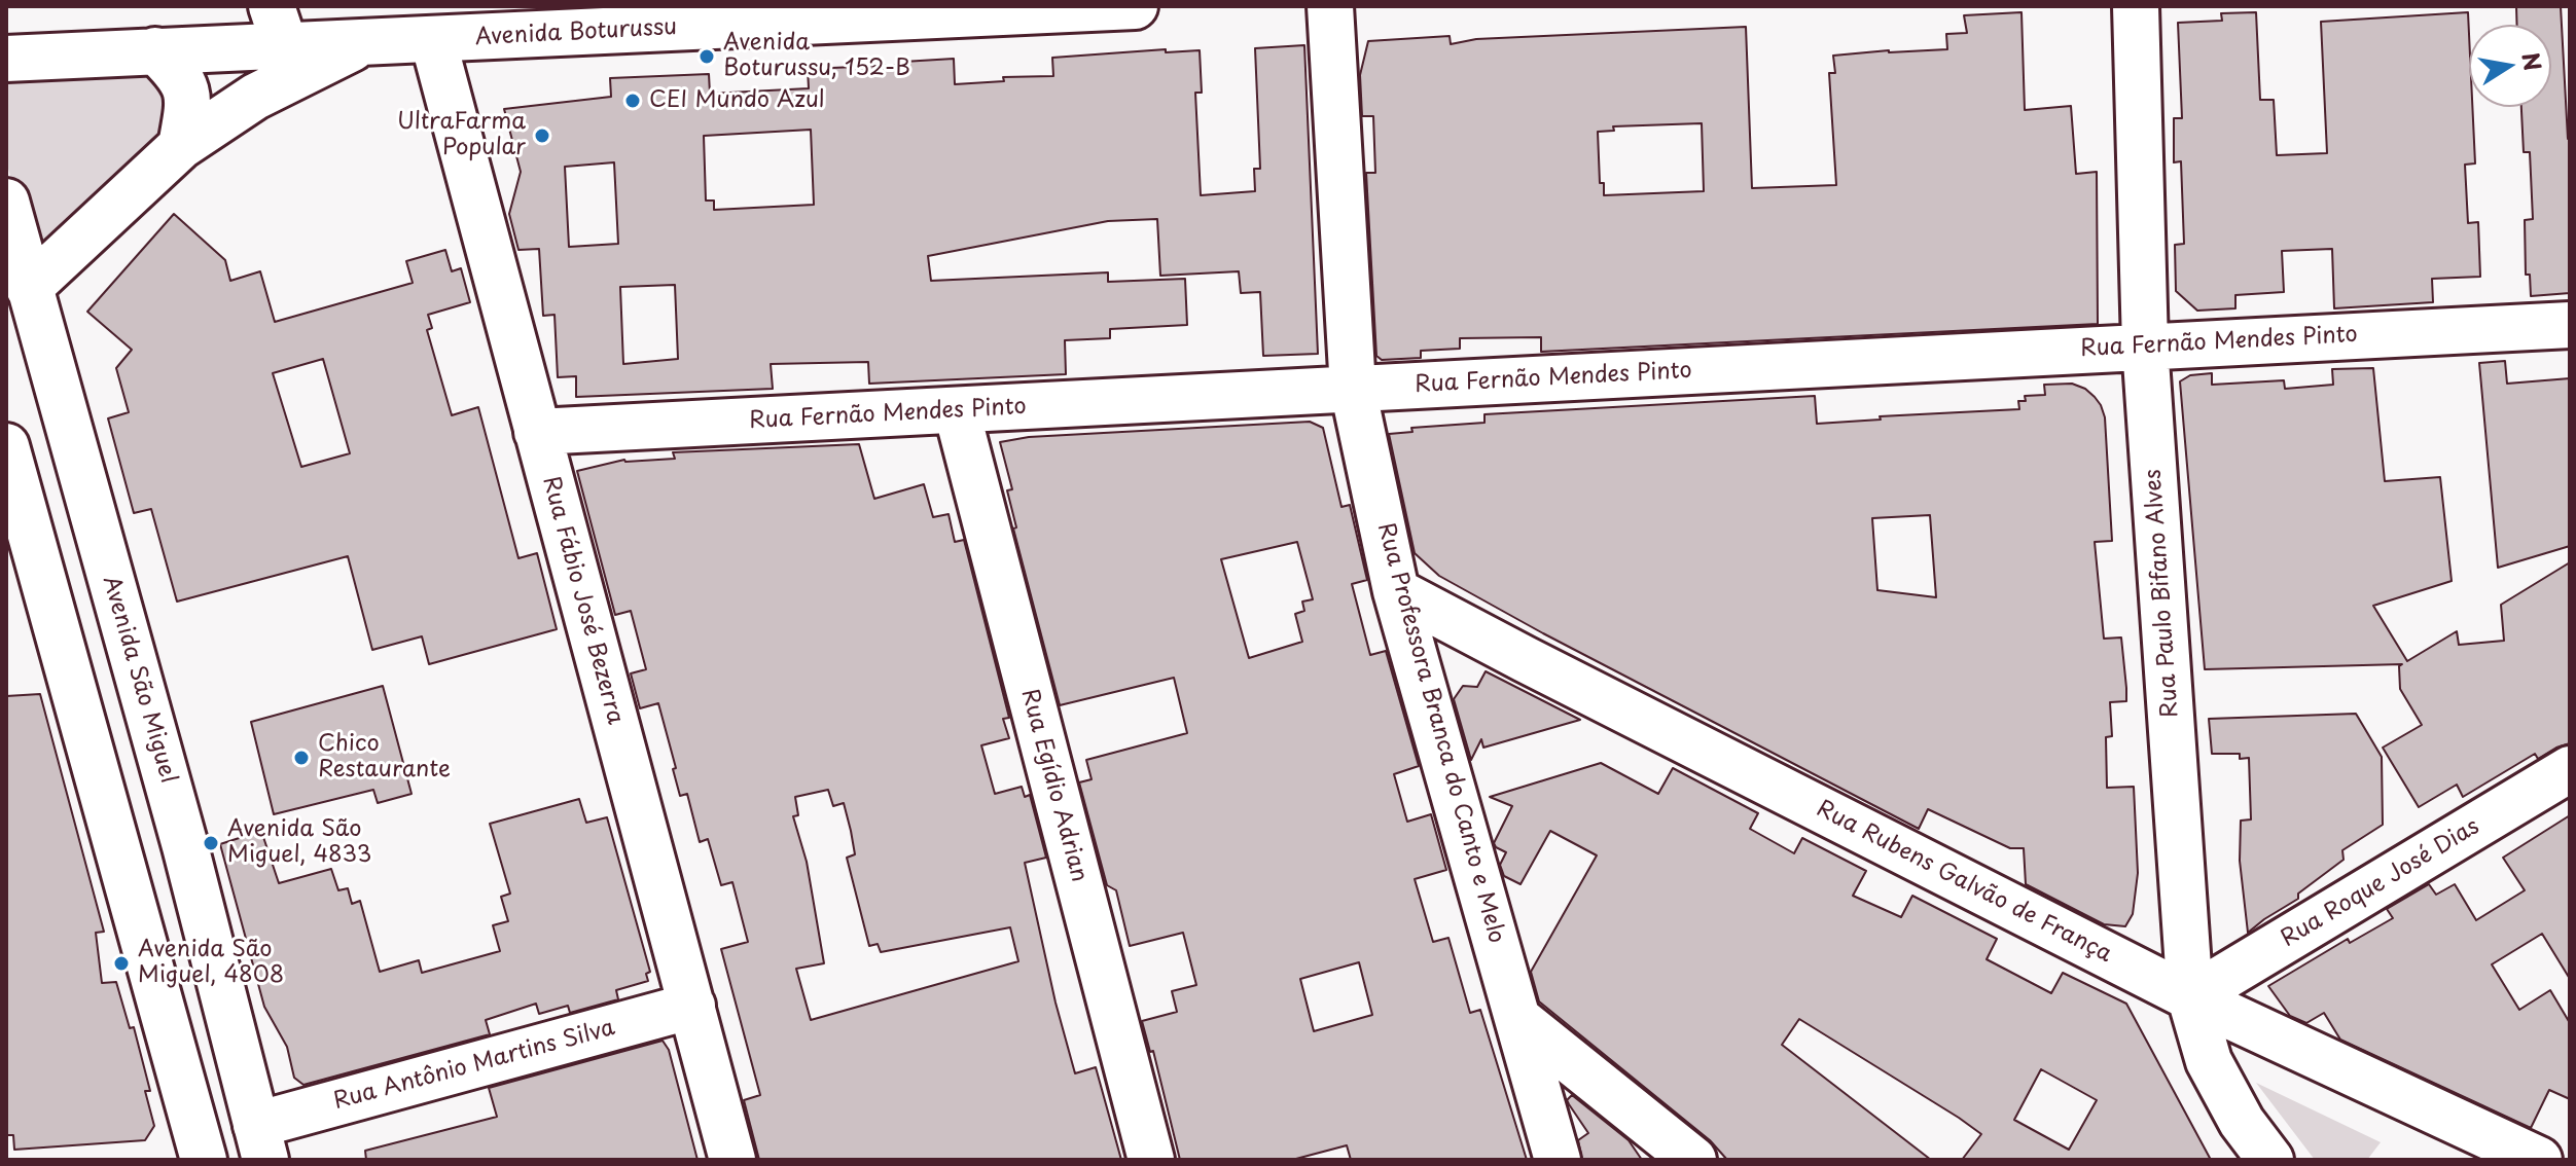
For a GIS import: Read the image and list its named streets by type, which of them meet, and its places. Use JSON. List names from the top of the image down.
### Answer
{
  "streets": {
    "street": [
      "Avenida Boturussu",
      "Rua Fernão Mendes Pinto",
      "Rua Paulo Bifano Alves",
      "Rua Fábio José Bezerra",
      "Avenida São Miguel",
      "Rua Professora Branca do Canto e Melo",
      "Rua Egídio Adrian",
      "Rua Rubens Galvão de França",
      "Rua Roque José Dias",
      "Rua Antônio Martins Silva"
    ]
  },
  "crossings": [
    ["Avenida Boturussu", "Rua Fábio José Bezerra"],
    ["Avenida Boturussu", "Avenida São Miguel"],
    ["Rua Fernão Mendes Pinto", "Rua Paulo Bifano Alves"],
    ["Rua Fernão Mendes Pinto", "Rua Fábio José Bezerra"],
    ["Rua Fernão Mendes Pinto", "Rua Professora Branca do Canto e Melo"],
    ["Rua Fernão Mendes Pinto", "Rua Egídio Adrian"],
    ["Rua Paulo Bifano Alves", "Rua Rubens Galvão de França"],
    ["Rua Paulo Bifano Alves", "Rua Roque José Dias"],
    ["Rua Fábio José Bezerra", "Rua Antônio Martins Silva"],
    ["Avenida São Miguel", "Rua Antônio Martins Silva"],
    ["Rua Professora Branca do Canto e Melo", "Rua Rubens Galvão de França"],
    ["Rua Rubens Galvão de França", "Rua Roque José Dias"]
  ],
  "places": [
    "Avenida Boturussu, 152-B",
    "CEI Mundo Azul",
    "UltraFarma Popular",
    "Chico Restaurante",
    "Avenida São Miguel, 4833",
    "Avenida São Miguel, 4808"
  ],
  "north": "right"
}
